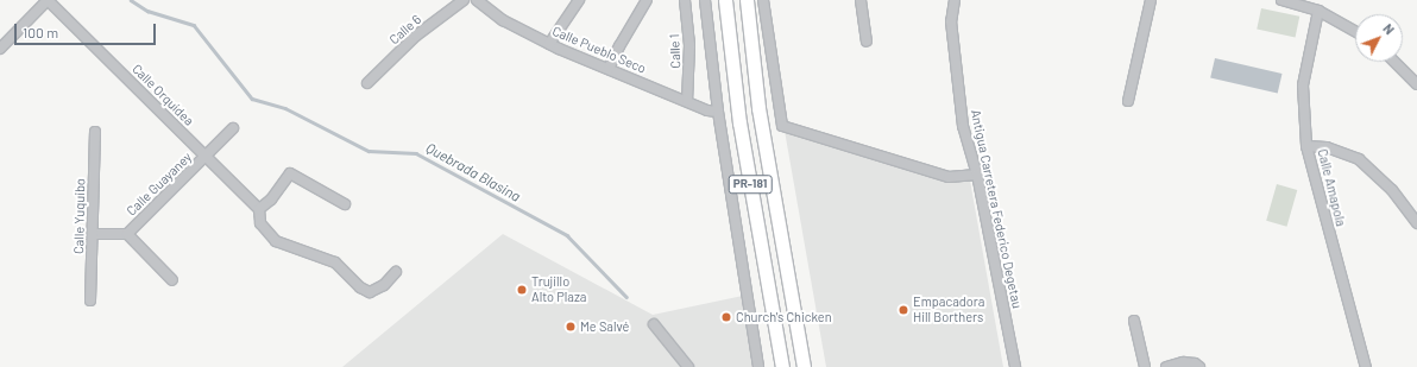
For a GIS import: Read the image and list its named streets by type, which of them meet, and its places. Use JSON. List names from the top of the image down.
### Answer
{
  "streets": {
    "main road": ["PR-181"],
    "street": [
      "Calle 6",
      "Calle Pueblo Seco",
      "Calle 1",
      "Calle Orquídea",
      "Calle Guayaney",
      "Calle Amapola",
      "Antigua Carretera Federico Degetau",
      "Calle Yuquibo"
    ]
  },
  "crossings": [
    ["Calle Pueblo Seco", "Calle 1"],
    ["Calle Orquídea", "Calle Guayaney"],
    ["Calle Guayaney", "Calle Yuquibo"]
  ],
  "water": ["Quebrada Blasina"],
  "places": [
    "Trujillo Alto Plaza",
    "Empacadora Hill Borthers",
    "Church's Chicken",
    "Me Salvé"
  ],
  "scale_bar": "100 m",
  "north": "top right"
}
